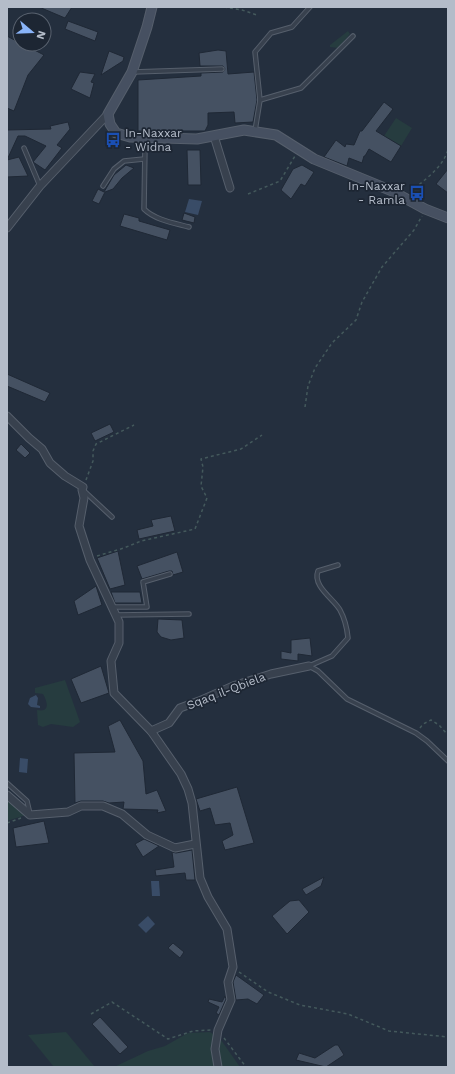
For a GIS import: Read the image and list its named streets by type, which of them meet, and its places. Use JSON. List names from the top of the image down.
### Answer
{
  "streets": {
    "street": ["Sqaq il-Qbiela"]
  },
  "places": {
    "bus stop": ["In-Naxxar - Widna", "In-Naxxar - Ramla"]
  },
  "north": "right"
}
